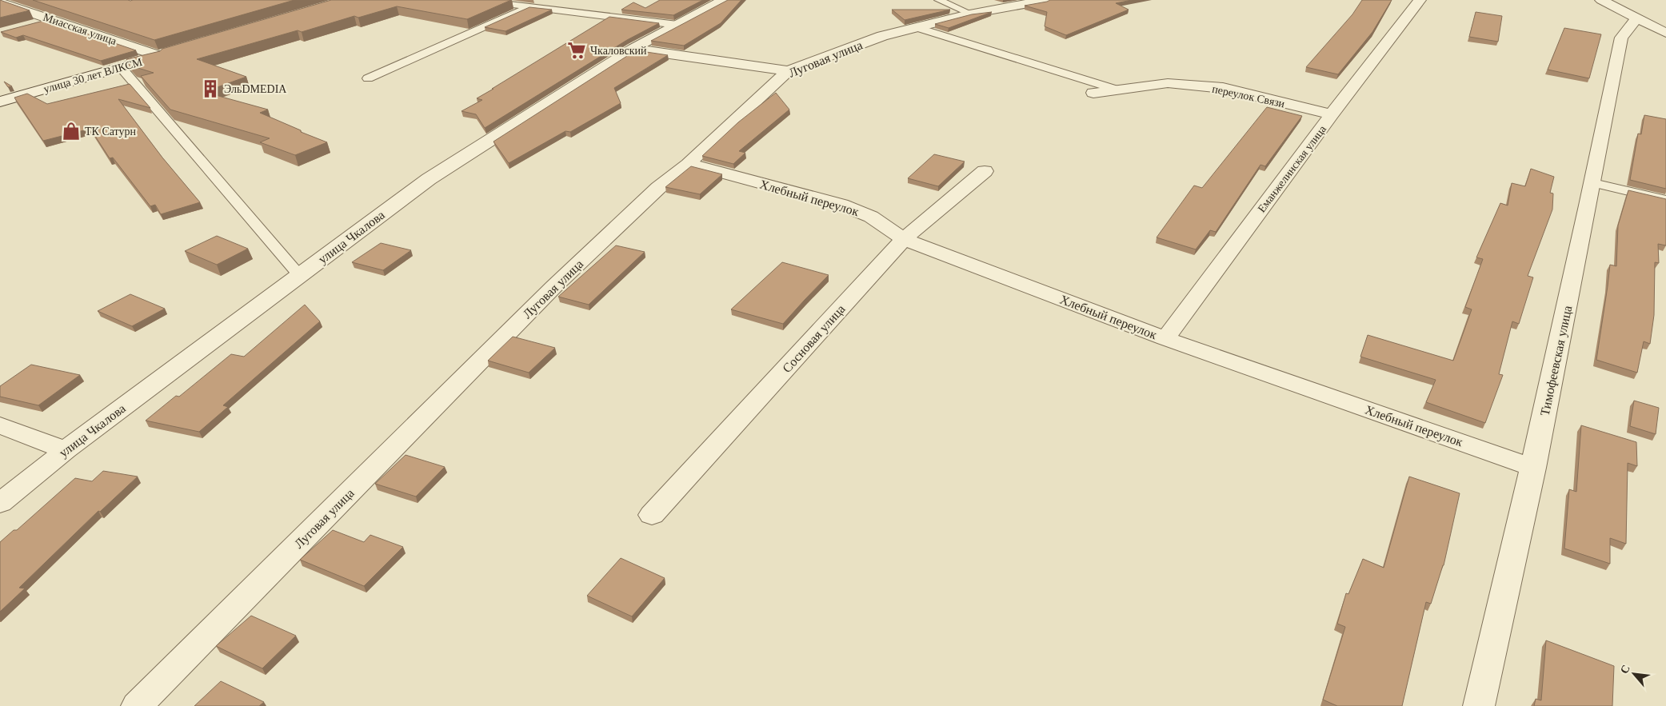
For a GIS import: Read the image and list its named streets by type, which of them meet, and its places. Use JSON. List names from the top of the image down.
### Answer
{
  "streets": {
    "street": [
      "Миасская улица",
      "Луговая улица",
      "улица 30 лет ВЛКСМ",
      "переулок Связи",
      "Еманжелинская улица",
      "Хлебный переулок",
      "улица Чкалова",
      "Сосновая улица",
      "Тимофеевская улица"
    ]
  },
  "crossings": [
    ["Миасская улица", "улица 30 лет ВЛКСМ"],
    ["Луговая улица", "Хлебный переулок"],
    ["переулок Связи", "Еманжелинская улица"],
    ["Еманжелинская улица", "Хлебный переулок"],
    ["Хлебный переулок", "Сосновая улица"],
    ["Хлебный переулок", "Тимофеевская улица"]
  ],
  "places": {
    "supermarket": ["Чкаловский"],
    "building": ["ЭльDMEDIA"],
    "shop": ["ТК Сатурн"]
  },
  "north": "top left"
}
